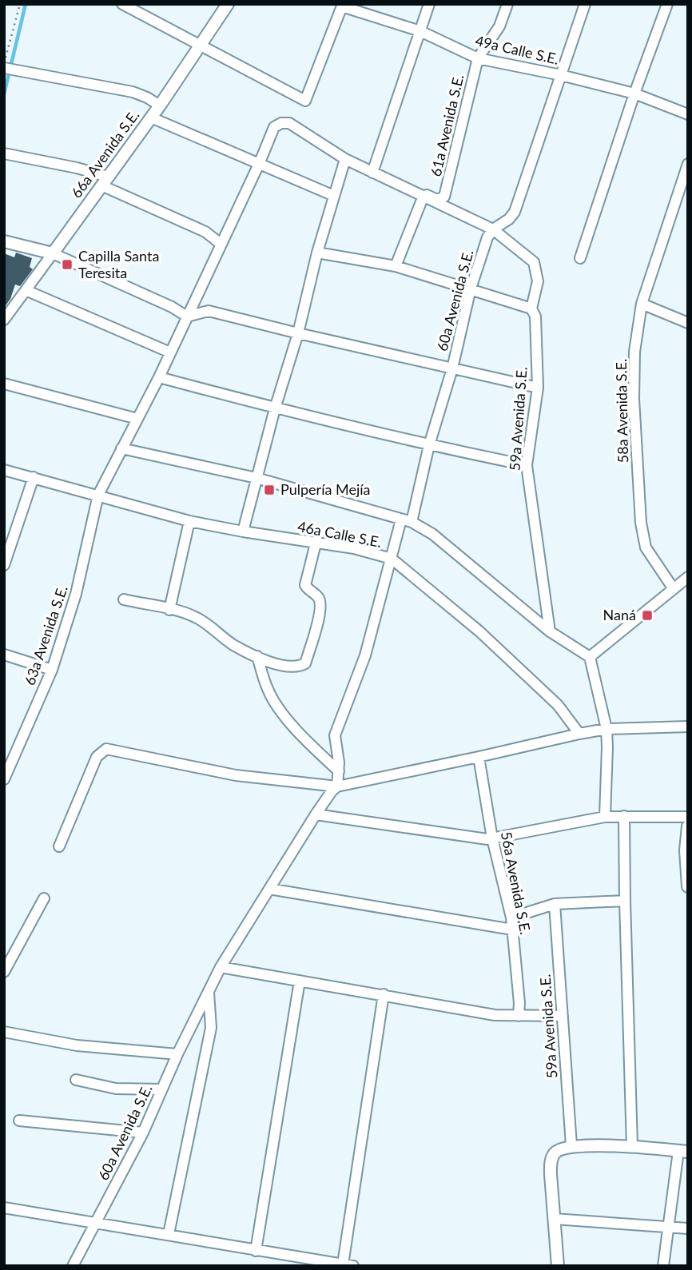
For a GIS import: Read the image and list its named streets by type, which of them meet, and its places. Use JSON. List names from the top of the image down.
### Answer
{
  "streets": {
    "street": [
      "49a Calle S.E.",
      "61a Avenida S.E.",
      "66a Avenida S.E.",
      "60a Avenida S.E.",
      "58a Avenida S.E.",
      "59a Avenida S.E.",
      "46a Calle S.E.",
      "63a Avenida S.E.",
      "56a Avenida S.E."
    ]
  },
  "crossings": [
    ["49a Calle S.E.", "61a Avenida S.E."],
    ["49a Calle S.E.", "60a Avenida S.E."],
    ["60a Avenida S.E.", "46a Calle S.E."],
    ["46a Calle S.E.", "63a Avenida S.E."]
  ],
  "places": {
    "transit": ["Capilla Santa Teresita", "Pulpería Mejía", "Naná"]
  }
}
